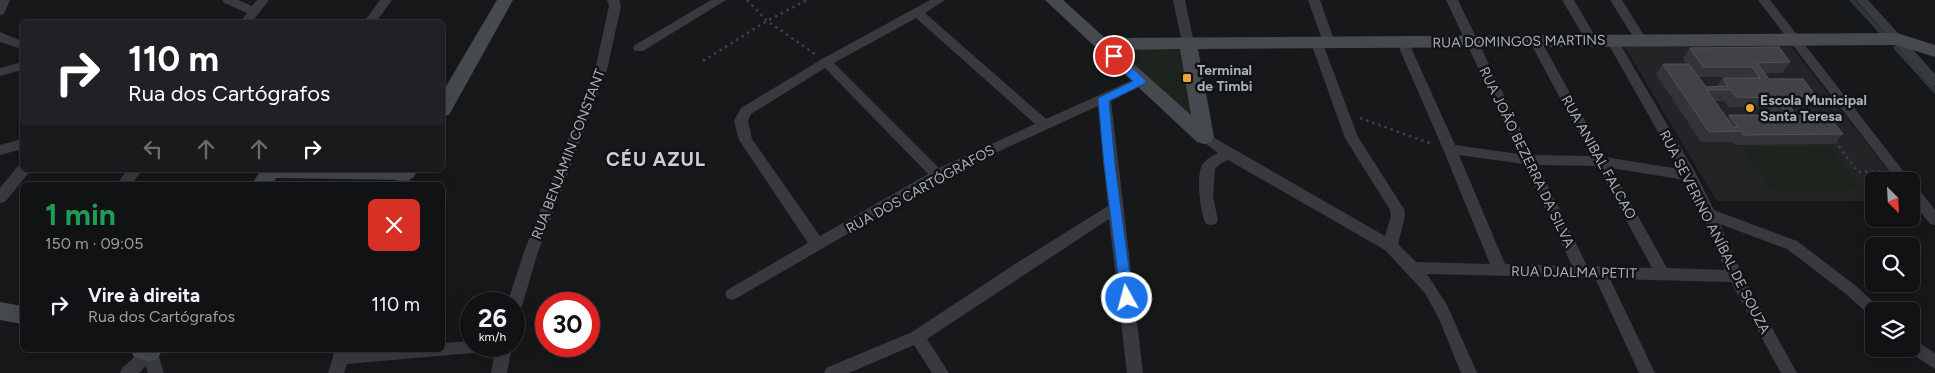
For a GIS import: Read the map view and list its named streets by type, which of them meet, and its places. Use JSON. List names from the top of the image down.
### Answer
{
  "streets": {
    "street": [
      "RUA DOMINGOS MARTINS",
      "RUA BENJAMIN CONSTANT",
      "RUA JOÃO BEZERRA DA SILVA",
      "RUA ANIBAL FALCAO",
      "RUA DOS CARTÓGRAFOS",
      "RUA SEVERINO ANÍBAL DE SOUZA",
      "RUA DJALMA PETIT"
    ]
  },
  "crossings": [
    ["RUA DOMINGOS MARTINS", "RUA JOÃO BEZERRA DA SILVA"],
    ["RUA DOMINGOS MARTINS", "RUA ANIBAL FALCAO"],
    ["RUA DOMINGOS MARTINS", "RUA SEVERINO ANÍBAL DE SOUZA"],
    ["RUA JOÃO BEZERRA DA SILVA", "RUA DJALMA PETIT"],
    ["RUA ANIBAL FALCAO", "RUA DJALMA PETIT"],
    ["RUA SEVERINO ANÍBAL DE SOUZA", "RUA DJALMA PETIT"]
  ],
  "districts": ["CÉU AZUL"],
  "places": {
    "transit": ["Terminal de Timbi"],
    "other": ["Escola Municipal Santa Teresa"]
  },
  "north": "bottom right",
  "page": {
    "turn": ["110 m", "Rua dos Cartógrafos"],
    "heading": ["1 min", "150 m · 09:05"],
    "list": [
      {
        "name": "Vire à direita",
        "note": "Rua dos Cartógrafos",
        "value": "110 m"
      }
    ],
    "speed": "26 km/h",
    "limit": "30"
  }
}
